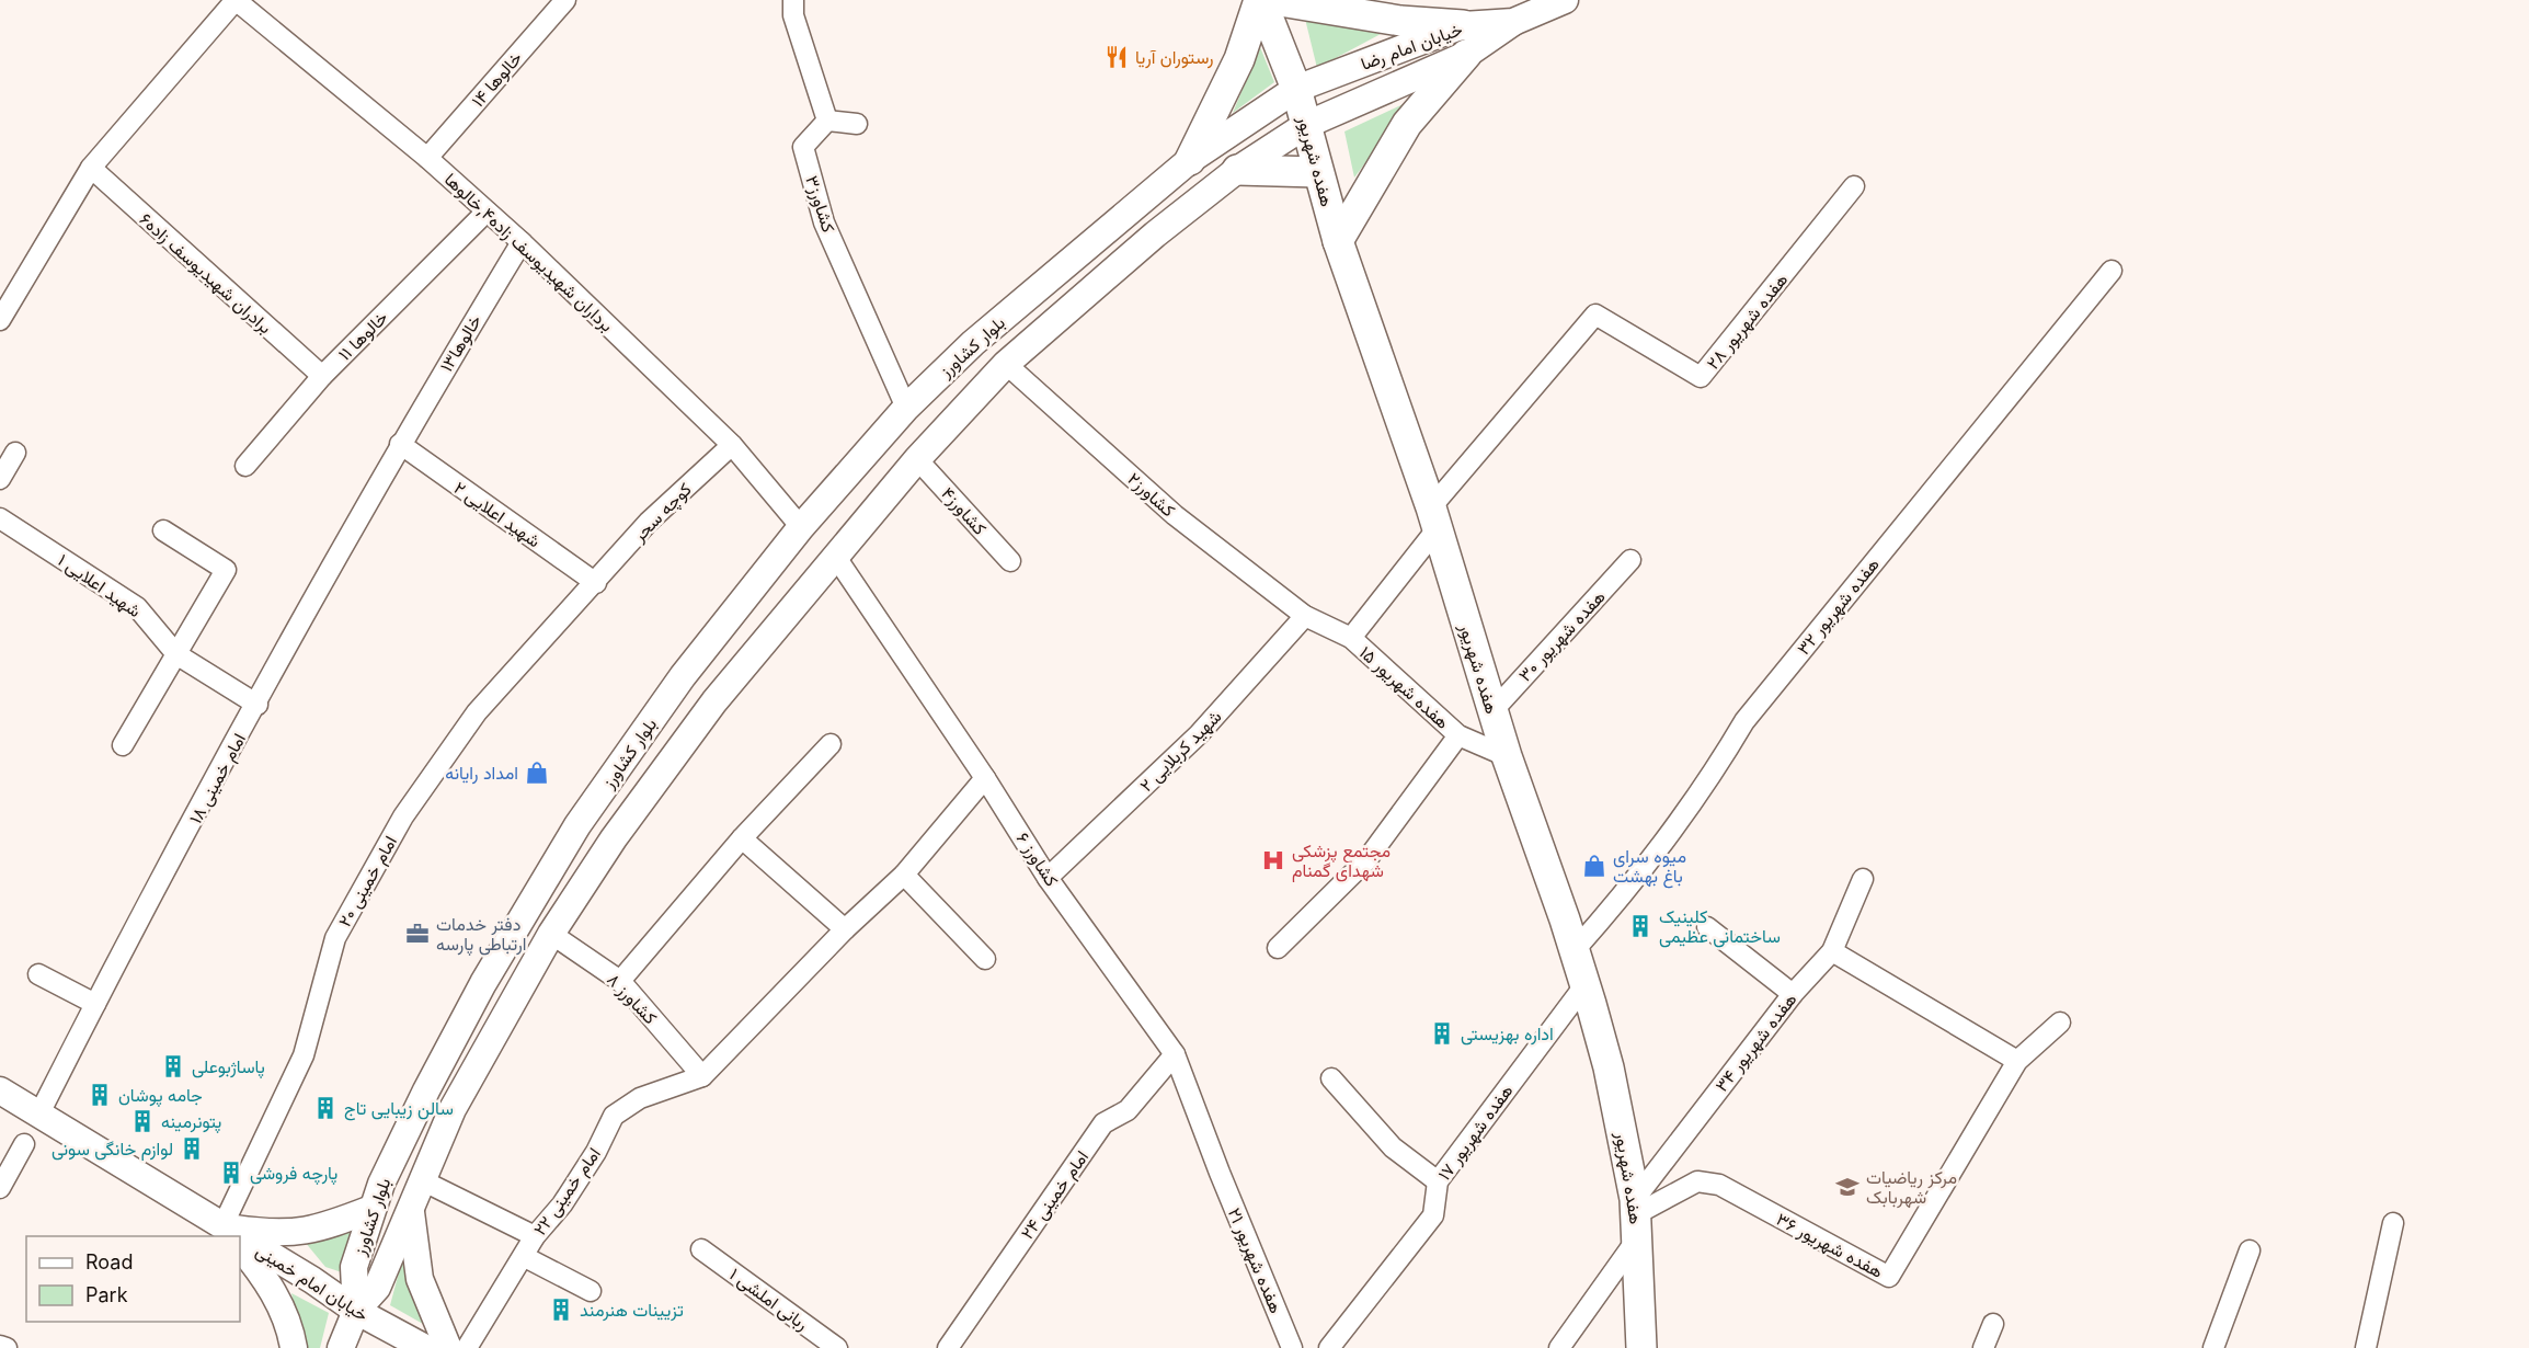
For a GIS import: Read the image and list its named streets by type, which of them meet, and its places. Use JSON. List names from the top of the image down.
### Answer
{
  "streets": {
    "main road": [
      "خیابان امام رضا",
      "هفده شهریور",
      "بلوار کشاورز",
      "خیابان امام خمینی"
    ],
    "street": [
      "خالوها ۱۴",
      "کشاورز۳",
      "برداران شهیدیوسف زاده۴,خالوها",
      "برادران شهیدیوسف زاده۶",
      "هفده شهریور ۲۸",
      "خالوها ۱۱",
      "خالوها۱۳",
      "کشاورز۲",
      "کشاورز۴",
      "کوچه سحر",
      "شهید اعلایی ۲",
      "شهید اعلایی ۱",
      "هفده شهریور ۳۲",
      "هفده شهریور ۳۰",
      "هفده شهریور ۱۵",
      "شهید کربلایی ۲",
      "امام خمینی ۱۸",
      "کشاورز ۶",
      "امام خمینی ۲۰",
      "کشاورز ۸",
      "هفده شهریور ۳۴",
      "هفده شهریور ۱۷",
      "امام خمینی ۲۲",
      "امام خمینی ۲۴",
      "هفده شهریور ۳۶",
      "هفده شهریور ۲۱",
      "ربانی املشی ۱"
    ]
  },
  "crossings": [
    ["خیابان امام رضا", "هفده شهریور"],
    ["خیابان امام رضا", "بلوار کشاورز"],
    ["خالوها ۱۴", "برداران شهیدیوسف زاده۴,خالوها"],
    ["هفده شهریور", "هفده شهریور ۲۸"],
    ["هفده شهریور", "بلوار کشاورز"],
    ["هفده شهریور", "هفده شهریور ۳۲"],
    ["هفده شهریور", "هفده شهریور ۳۰"],
    ["هفده شهریور", "هفده شهریور ۱۵"],
    ["هفده شهریور", "هفده شهریور ۳۴"],
    ["هفده شهریور", "هفده شهریور ۱۷"],
    ["هفده شهریور", "هفده شهریور ۳۶"],
    ["کشاورز۳", "بلوار کشاورز"],
    ["برداران شهیدیوسف زاده۴,خالوها", "خالوها ۱۱"],
    ["برداران شهیدیوسف زاده۴,خالوها", "خالوها۱۳"],
    ["برداران شهیدیوسف زاده۴,خالوها", "بلوار کشاورز"],
    ["برداران شهیدیوسف زاده۴,خالوها", "کوچه سحر"],
    ["برادران شهیدیوسف زاده۶", "خالوها ۱۱"],
    ["خالوها۱۳", "شهید اعلایی ۲"],
    ["خالوها۱۳", "امام خمینی ۱۸"],
    ["بلوار کشاورز", "کشاورز۲"],
    ["بلوار کشاورز", "کشاورز۴"],
    ["بلوار کشاورز", "کشاورز ۶"],
    ["بلوار کشاورز", "کشاورز ۸"],
    ["بلوار کشاورز", "خیابان امام خمینی"],
    ["کشاورز۲", "هفده شهریور ۱۵"],
    ["کشاورز۲", "شهید کربلایی ۲"],
    ["کوچه سحر", "شهید اعلایی ۲"],
    ["کوچه سحر", "امام خمینی ۲۰"],
    ["شهید اعلایی ۲", "امام خمینی ۱۸"],
    ["شهید اعلایی ۲", "امام خمینی ۲۰"],
    ["شهید اعلایی ۱", "امام خمینی ۱۸"],
    ["هفده شهریور ۱۵", "شهید کربلایی ۲"],
    ["شهید کربلایی ۲", "کشاورز ۶"],
    ["امام خمینی ۱۸", "خیابان امام خمینی"],
    ["کشاورز ۶", "امام خمینی ۲۴"],
    ["کشاورز ۶", "هفده شهریور ۲۱"],
    ["امام خمینی ۲۰", "خیابان امام خمینی"],
    ["کشاورز ۸", "امام خمینی ۲۲"],
    ["هفده شهریور ۳۴", "هفده شهریور ۳۶"]
  ],
  "places": {
    "restaurant": ["رستوران آریا"],
    "shop": ["امداد رایانه", "میوه سرای باغ بهشت"],
    "hospital": ["مجتمع پزشکی شهدای گمنام"],
    "building": [
      "کلینیک ساختمانی عظیمی",
      "اداره بهزیستی",
      "پاساژبوعلی",
      "جامه پوشان",
      "سالن زیبایی تاج",
      "پتونرمینه",
      "لوازم خانگی سونی",
      "پارچه فروشی",
      "تزیینات هنرمند"
    ],
    "office": ["دفتر خدمات ارتباطی پارسه"],
    "school or university": ["مرکز ریاضیات شهربابک"]
  },
  "legend": ["Road", "Park"]
}
